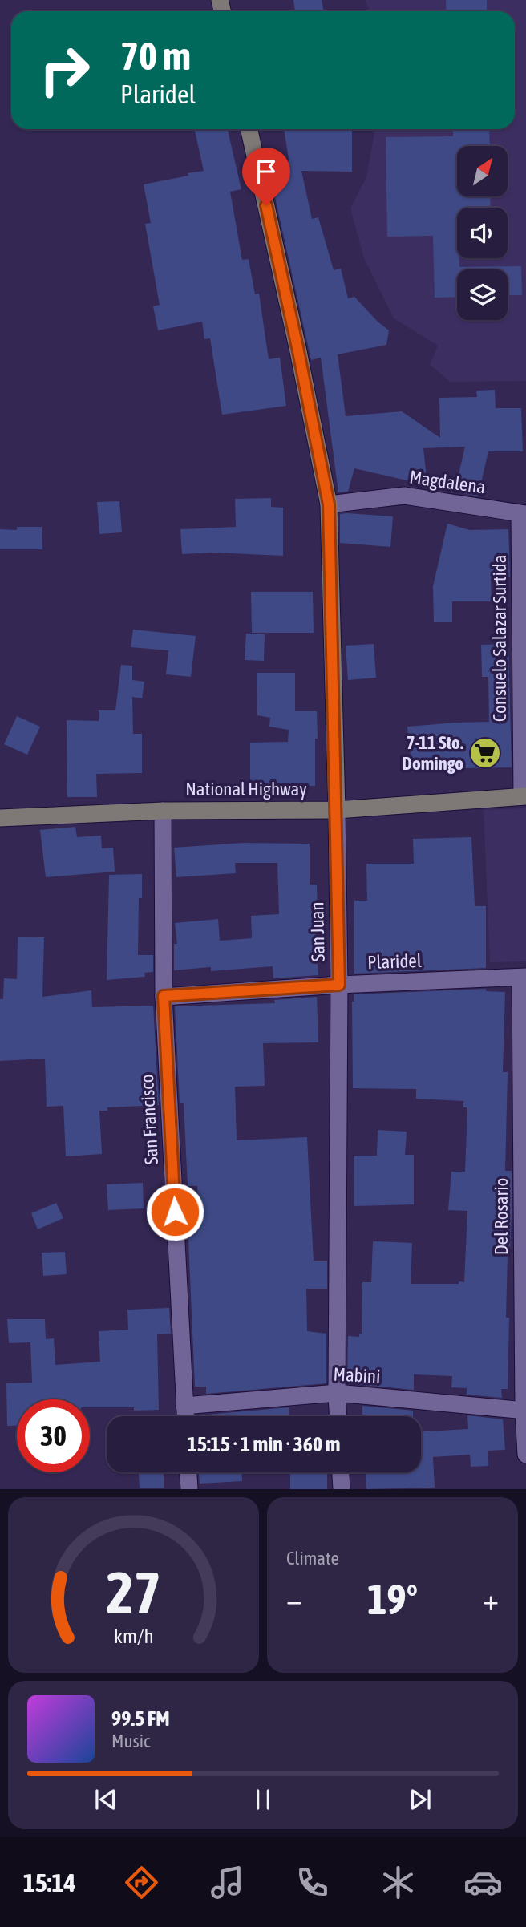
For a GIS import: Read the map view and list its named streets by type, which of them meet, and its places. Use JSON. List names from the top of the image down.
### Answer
{
  "streets": {
    "street": [
      "Magdalena",
      "Consuelo Salazar Surtida",
      "National Highway",
      "San Juan",
      "Plaridel",
      "San Francisco",
      "Del Rosario",
      "Mabini"
    ]
  },
  "crossings": [
    ["Magdalena", "Consuelo Salazar Surtida"],
    ["Magdalena", "San Juan"],
    ["Consuelo Salazar Surtida", "National Highway"],
    ["National Highway", "San Juan"],
    ["National Highway", "San Francisco"],
    ["San Juan", "Plaridel"],
    ["San Juan", "Mabini"],
    ["Plaridel", "San Francisco"],
    ["Plaridel", "Del Rosario"],
    ["San Francisco", "Mabini"],
    ["Del Rosario", "Mabini"]
  ],
  "places": {
    "supermarket": ["7-11 Sto. Domingo"]
  },
  "north": "top right",
  "page": {
    "turn": ["70 m", "Plaridel"],
    "limit": "30",
    "trip": "15:15 · 1 min · 360 m",
    "tile": "Climate",
    "heat": ["−", "19°", "+"],
    "song": ["99.5 FM", "Music"],
    "tabs": "15:14",
    "gauge": ["27", "km/h"]
  }
}
